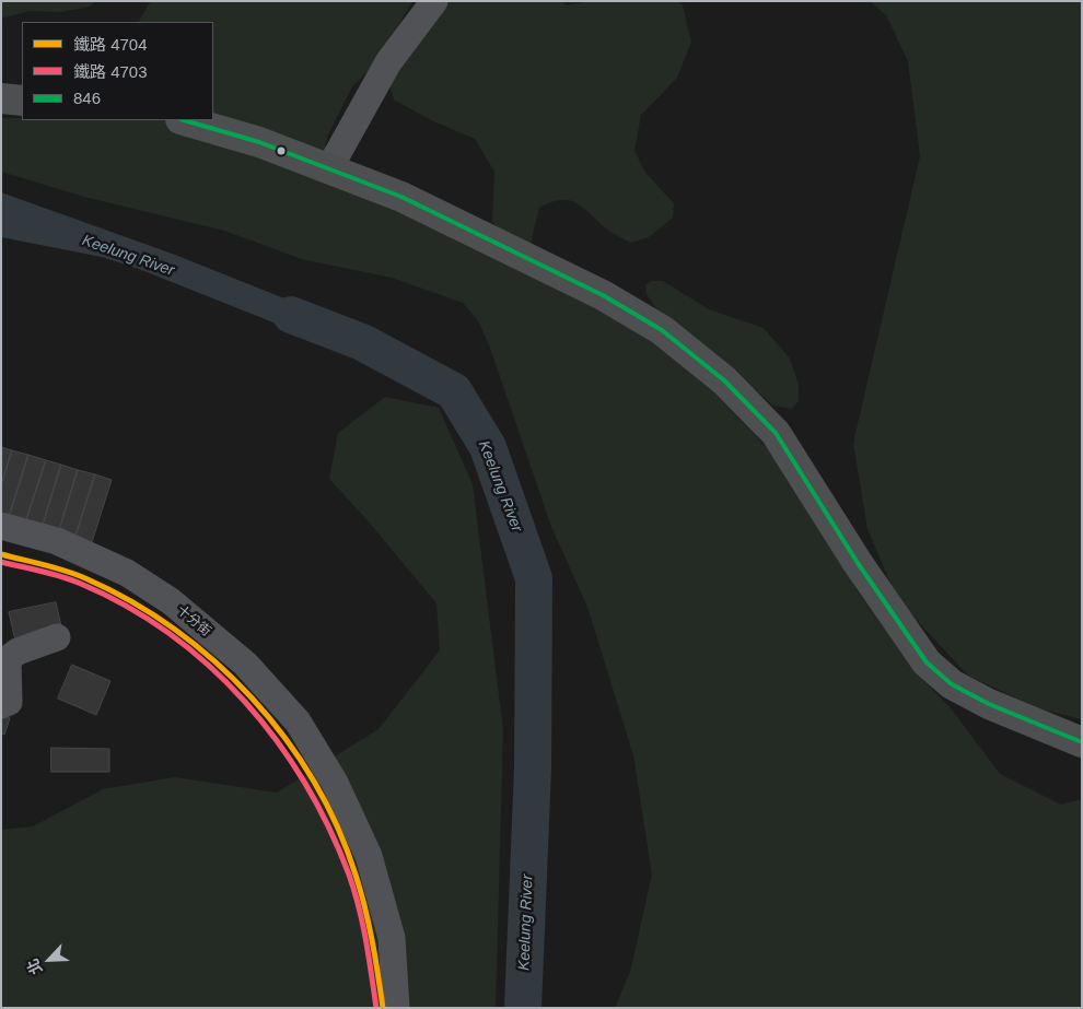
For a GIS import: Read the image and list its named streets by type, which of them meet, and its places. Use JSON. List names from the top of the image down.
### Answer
{
  "streets": {
    "street": ["十分街"]
  },
  "water": ["Keelung River"],
  "lines": ["transit line 846", "rail line 4704", "rail line 4703"],
  "legend": ["鐵路 4704", "鐵路 4703", "846"],
  "north": "bottom left"
}
